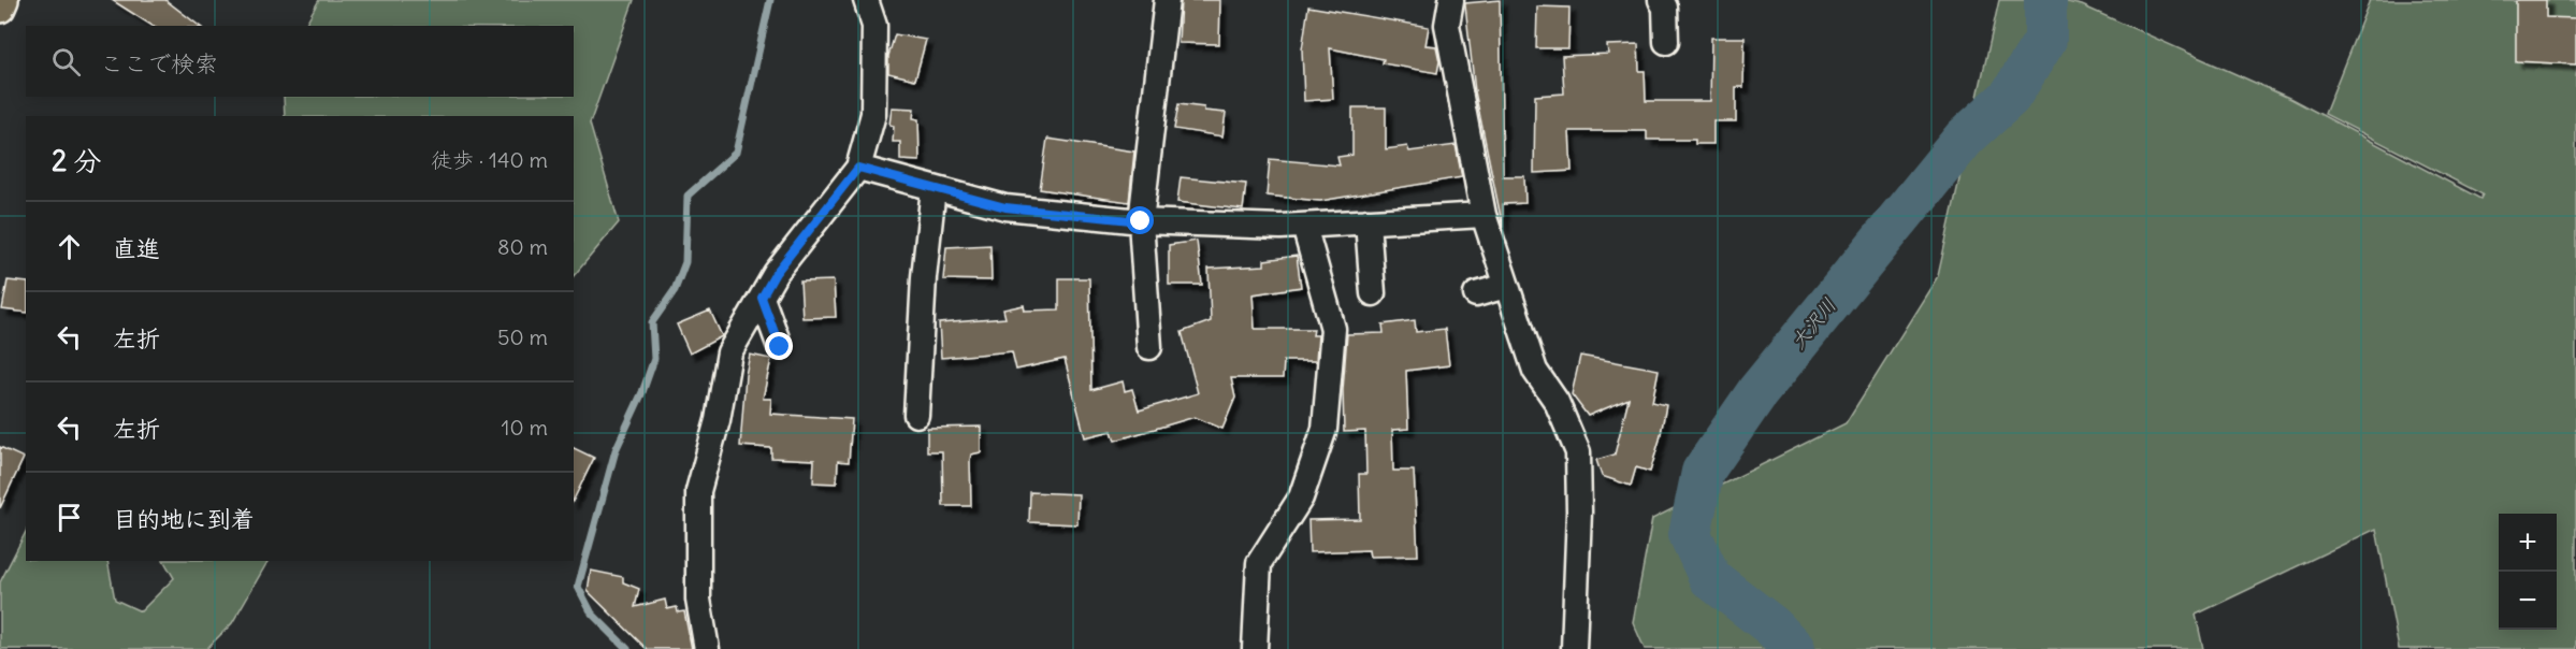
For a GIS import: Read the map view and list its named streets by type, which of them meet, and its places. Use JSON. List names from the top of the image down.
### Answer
{
  "water": ["大沢川"],
  "page": {
    "search": "ここで検索",
    "heading": ["2 分", "徒歩 · 140 m"],
    "list": [
      ["直進", "80 m"],
      ["左折", "50 m"],
      ["左折", "10 m"],
      "目的地に到着"
    ],
    "map_buttons": ["+", "−"]
  }
}
